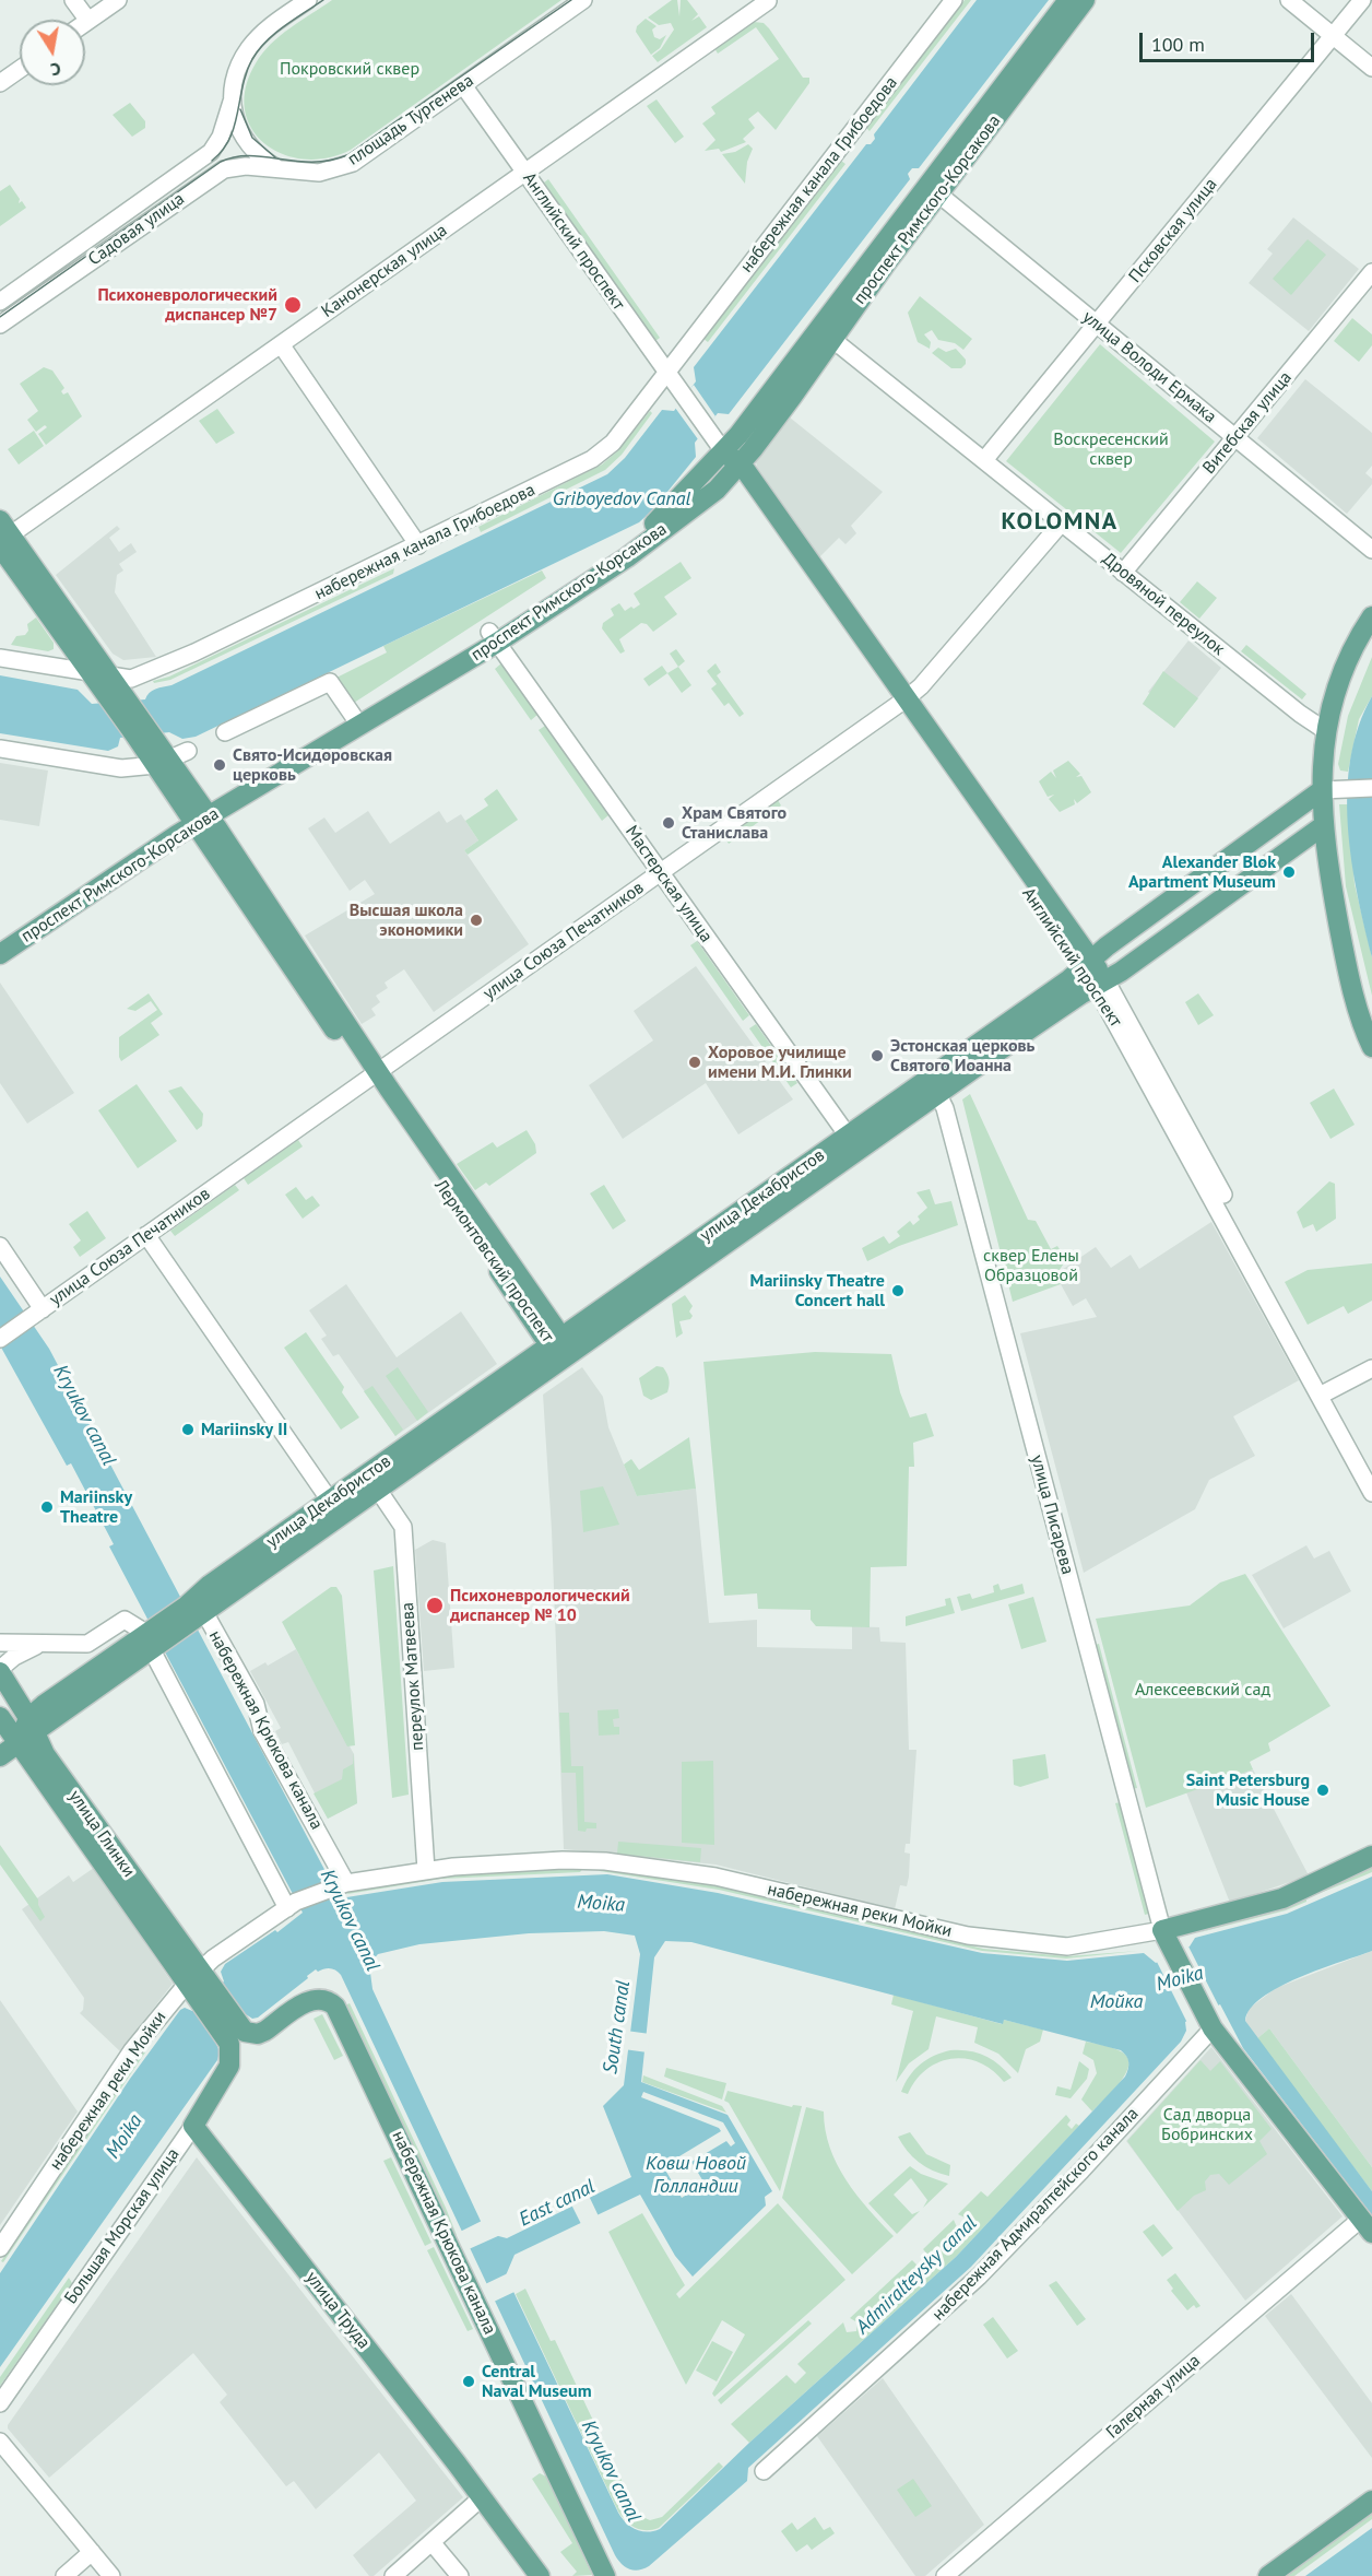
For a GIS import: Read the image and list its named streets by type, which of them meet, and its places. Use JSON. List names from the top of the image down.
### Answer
{
  "streets": {
    "main road": [
      "проспект Римского-Корсакова",
      "Английский проспект",
      "улица Декабристов",
      "Лермонтовский проспект",
      "улица Писарева",
      "набережная Крюкова канала",
      "улица Глинки",
      "набережная реки Мойки",
      "Большая Морская улица",
      "улица Труда"
    ],
    "street": [
      "площадь Тургенева",
      "набережная канала Грибоедова",
      "Садовая улица",
      "Псковская улица",
      "Канонерская улица",
      "улица Володи Ермака",
      "Витебская улица",
      "Дровяной переулок",
      "Мастерская улица",
      "улица Союза Печатников",
      "переулок Матвеева",
      "набережная Адмиралтейского канала",
      "Галерная улица"
    ]
  },
  "crossings": [
    ["площадь Тургенева", "Садовая улица"],
    ["площадь Тургенева", "Английский проспект"],
    ["набережная канала Грибоедова", "Английский проспект"],
    ["проспект Римского-Корсакова", "Английский проспект"],
    ["проспект Римского-Корсакова", "улица Володи Ермака"],
    ["проспект Римского-Корсакова", "Дровяной переулок"],
    ["проспект Римского-Корсакова", "Мастерская улица"],
    ["проспект Римского-Корсакова", "Лермонтовский проспект"],
    ["Псковская улица", "улица Володи Ермака"],
    ["Псковская улица", "Дровяной переулок"],
    ["Английский проспект", "Канонерская улица"],
    ["Английский проспект", "улица Союза Печатников"],
    ["Английский проспект", "улица Декабристов"],
    ["улица Володи Ермака", "Витебская улица"],
    ["Витебская улица", "Дровяной переулок"],
    ["Дровяной переулок", "улица Союза Печатников"],
    ["Мастерская улица", "улица Союза Печатников"],
    ["Мастерская улица", "улица Декабристов"],
    ["улица Союза Печатников", "Лермонтовский проспект"],
    ["улица Декабристов", "Лермонтовский проспект"],
    ["улица Декабристов", "улица Писарева"],
    ["улица Декабристов", "переулок Матвеева"],
    ["улица Декабристов", "набережная Крюкова канала"],
    ["улица Писарева", "набережная реки Мойки"],
    ["улица Писарева", "набережная Адмиралтейского канала"],
    ["улица Писарева", "Галерная улица"],
    ["переулок Матвеева", "набережная реки Мойки"],
    ["набережная Крюкова канала", "улица Глинки"],
    ["набережная Крюкова канала", "набережная реки Мойки"],
    ["набережная Крюкова канала", "Большая Морская улица"],
    ["улица Глинки", "набережная реки Мойки"],
    ["улица Глинки", "Большая Морская улица"],
    ["Большая Морская улица", "улица Труда"]
  ],
  "districts": ["KOLOMNA"],
  "water": [
    "Griboyedov Canal",
    "Kryukov canal",
    "Moika",
    "Мойка",
    "South canal",
    "Ковш Новой Голландии",
    "East canal",
    "Admiralteysky canal"
  ],
  "parks": [
    "Покровский сквер",
    "Воскресенский сквер",
    "сквер Елены Образцовой",
    "Алексеевский сад",
    "Сад дворца Бобринских"
  ],
  "places": [
    "Психоневрологический диспансер №7",
    "Свято-Исидоровская церковь",
    "Храм Святого Станислава",
    "Alexander Blok Apartment Museum",
    "Высшая школа экономики",
    "Эстонская церковь Святого Иоанна",
    "Хоровое училище имени М.И. Глинки",
    "Mariinsky Theatre Concert hall",
    "Mariinsky II",
    "Mariinsky Theatre",
    "Психоневрологический диспансер № 10",
    "Saint Petersburg Music House",
    "Central Naval Museum"
  ],
  "scale_bar": "100 m",
  "north": "bottom"
}
